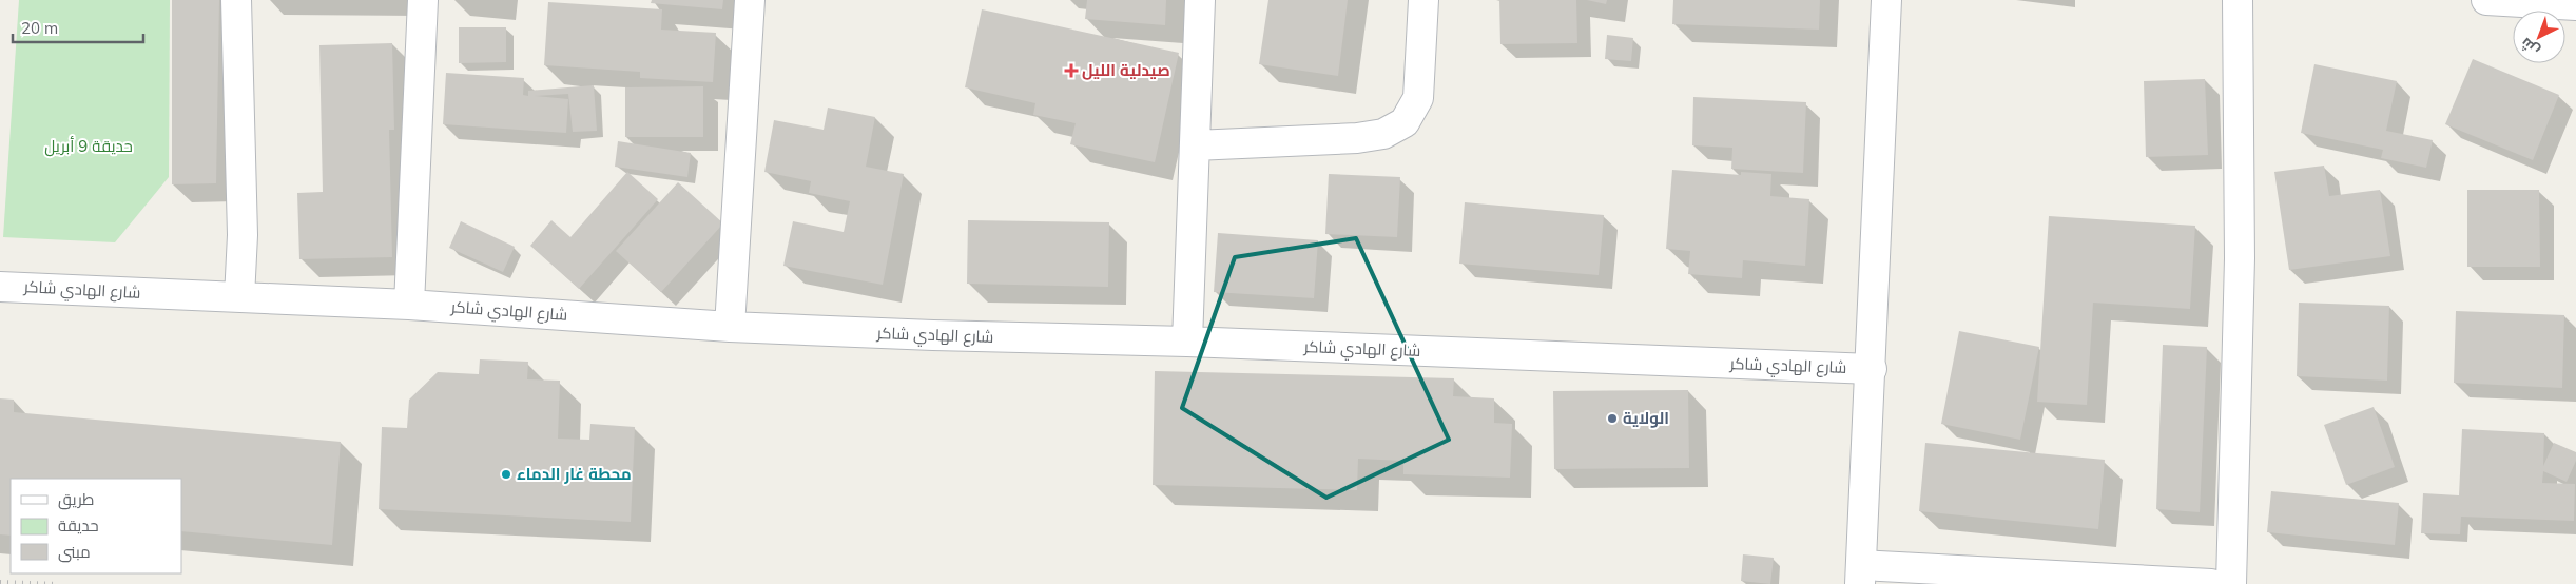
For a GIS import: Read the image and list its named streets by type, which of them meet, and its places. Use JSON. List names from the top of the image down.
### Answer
{
  "streets": {
    "street": ["شارع الهادي شاكر"]
  },
  "parks": ["حديقة 9 أبريل"],
  "places": {
    "health": ["صيدلية الليل"],
    "other": ["الولاية", "محطة غار الدماء"]
  },
  "legend": ["طريق", "حديقة", "مبنى"],
  "scale_bar": "20 m",
  "north": "bottom left"
}
